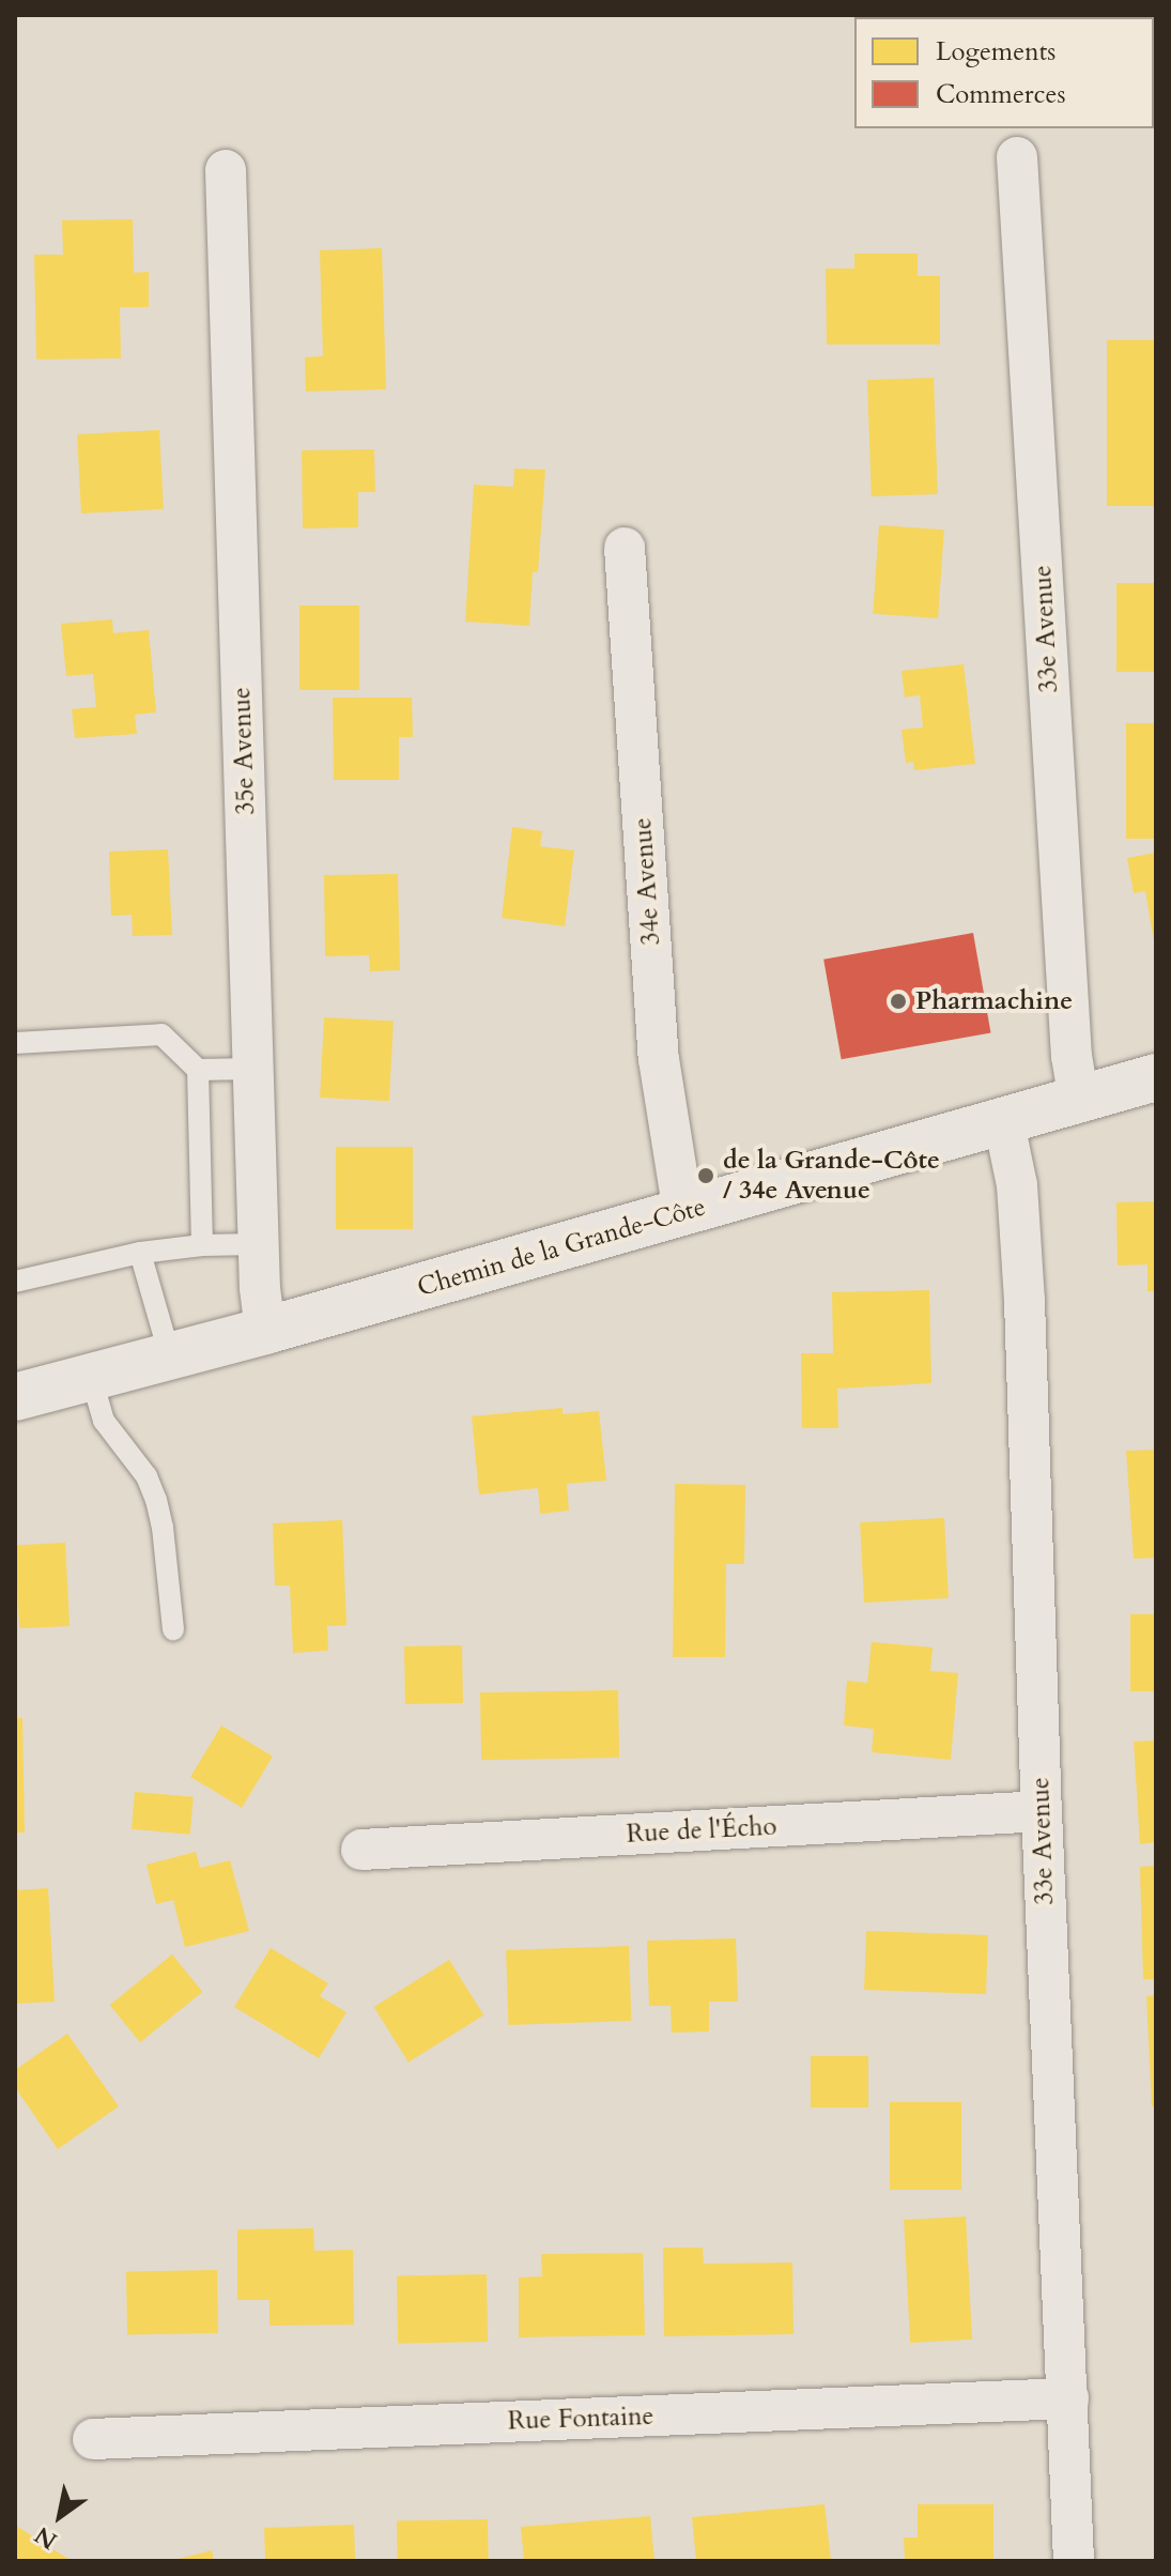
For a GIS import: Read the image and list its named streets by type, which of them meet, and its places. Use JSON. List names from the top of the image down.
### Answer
{
  "streets": {
    "main road": ["Chemin de la Grande-Côte"],
    "street": [
      "33e Avenue",
      "35e Avenue",
      "34e Avenue",
      "Rue de l'Écho",
      "Rue Fontaine"
    ]
  },
  "crossings": [
    ["33e Avenue", "Chemin de la Grande-Côte"],
    ["33e Avenue", "Rue de l'Écho"],
    ["33e Avenue", "Rue Fontaine"],
    ["35e Avenue", "Chemin de la Grande-Côte"],
    ["34e Avenue", "Chemin de la Grande-Côte"]
  ],
  "places": ["Pharmachine", "de la Grande-Côte / 34e Avenue"],
  "legend": ["Logements", "Commerces"],
  "north": "bottom left"
}
